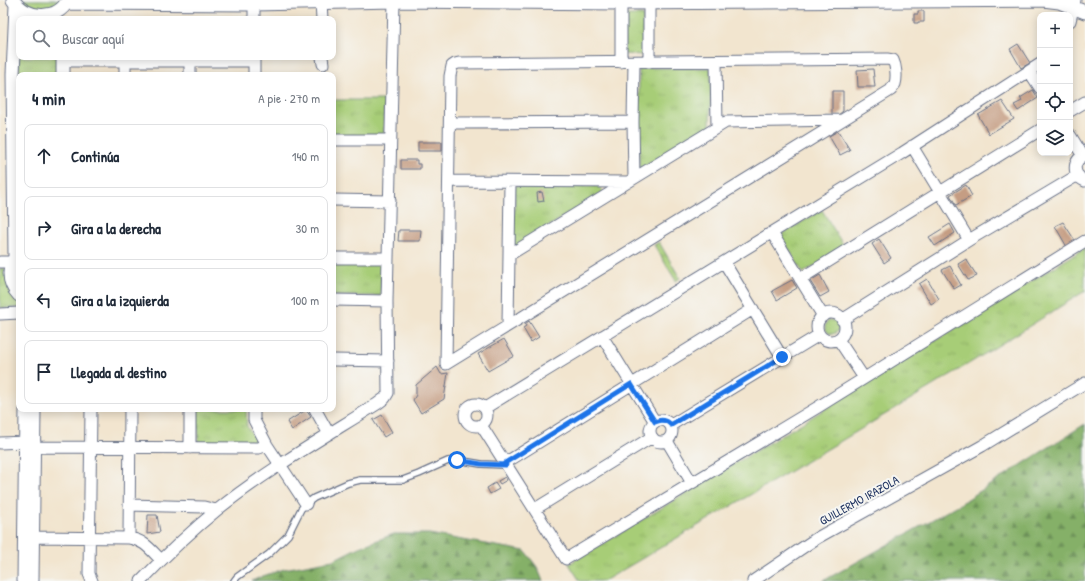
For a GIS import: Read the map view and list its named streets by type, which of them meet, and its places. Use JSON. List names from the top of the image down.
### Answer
{
  "streets": {
    "street": ["GUILLERMO IRAZOLA"]
  },
  "page": {
    "map_buttons": ["+", "−"],
    "search": "Buscar aquí",
    "heading": ["4 min", "A pie · 270 m"],
    "list": [
      ["Continúa", "140 m"],
      ["Gira a la derecha", "30 m"],
      ["Gira a la izquierda", "100 m"],
      "Llegada al destino"
    ]
  }
}
